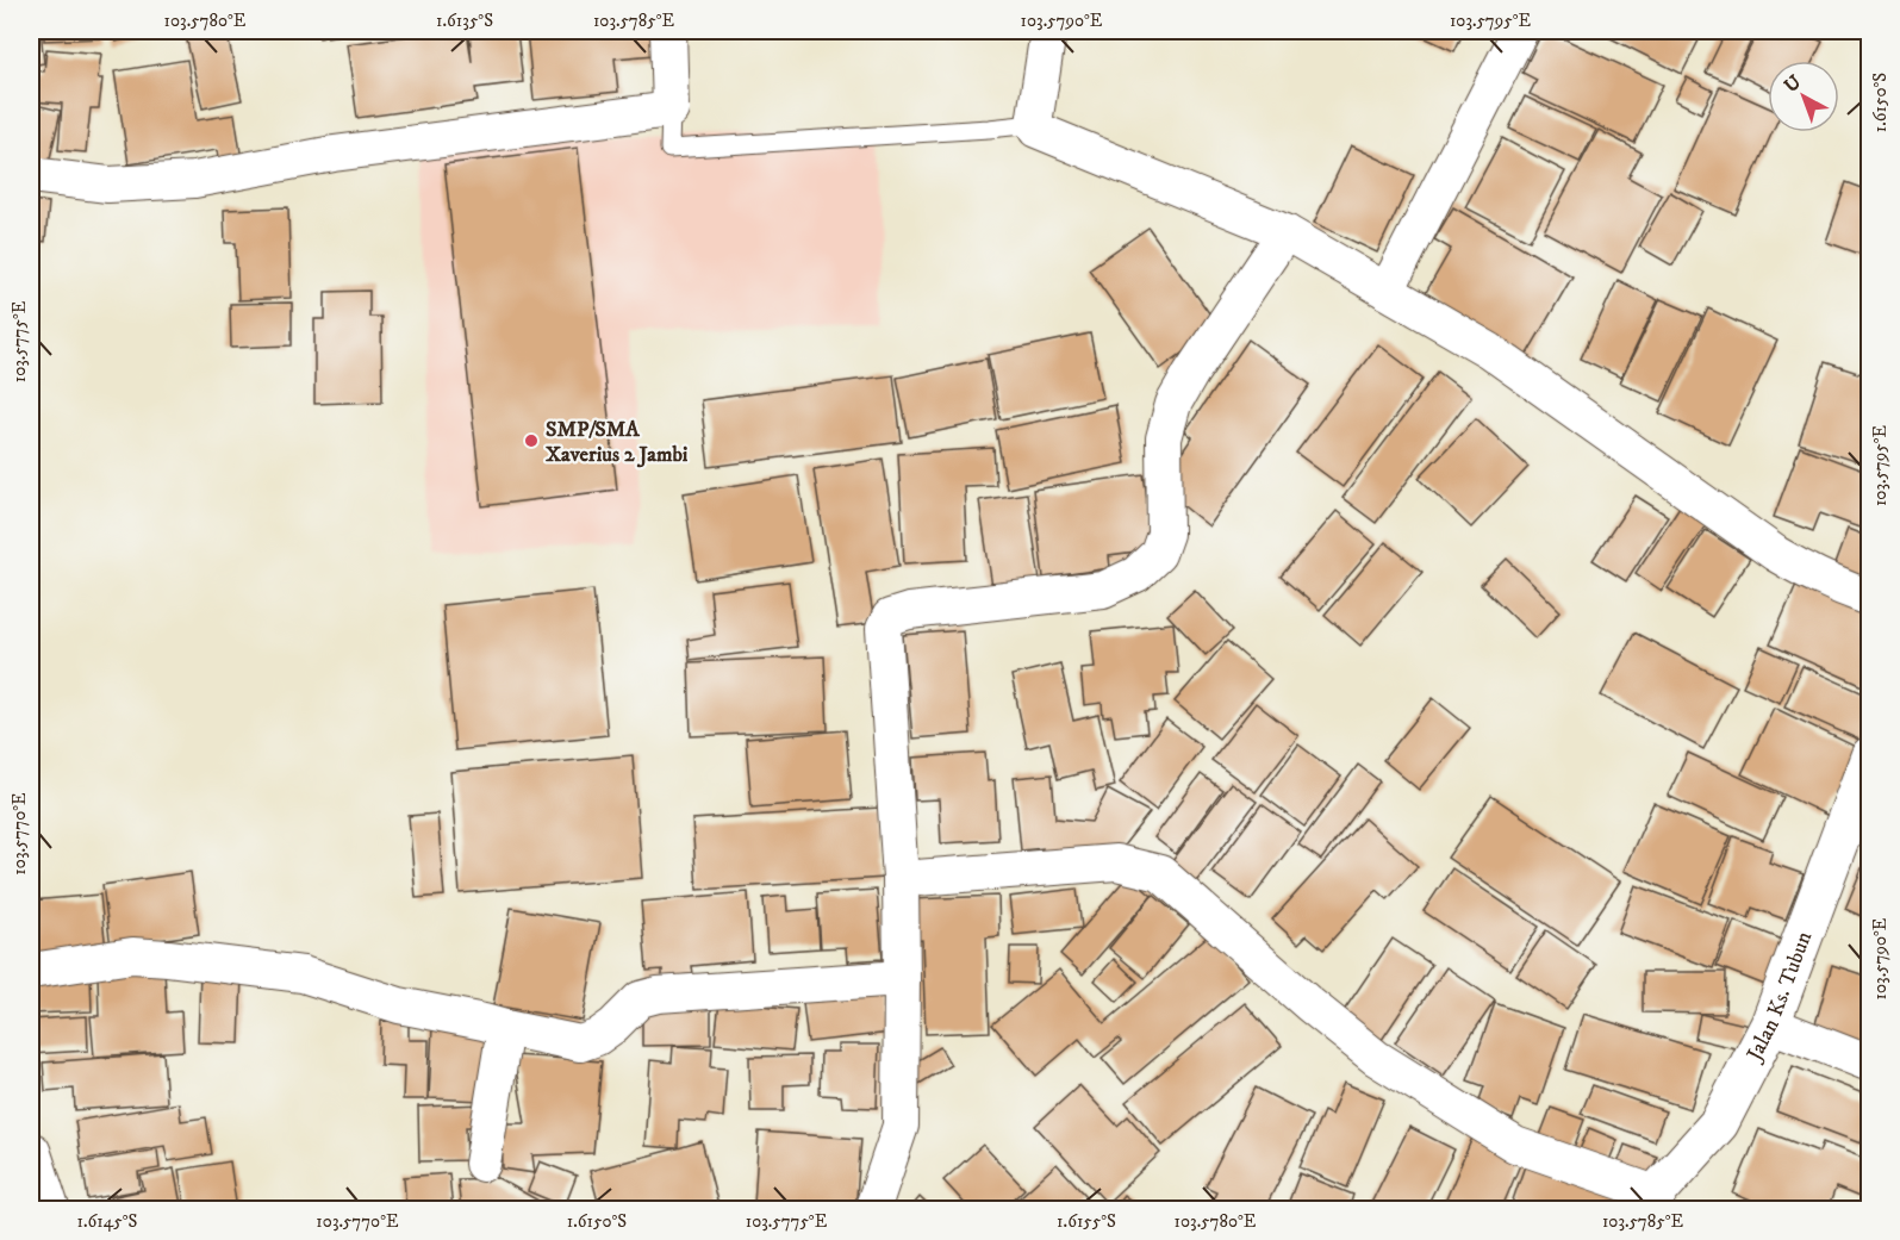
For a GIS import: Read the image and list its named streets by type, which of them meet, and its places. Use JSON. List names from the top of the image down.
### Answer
{
  "streets": {
    "street": ["Jalan Ks. Tubun"]
  },
  "places": ["SMP/SMA Xaverius 2 Jambi"],
  "north": "top left",
  "coordinates": [
    "103.5780°E",
    "1.6135°S",
    "103.5785°E",
    "103.5790°E",
    "103.5795°E",
    "1.6150°S",
    "103.5775°E",
    "103.5770°E",
    "1.6145°S",
    "1.6155°S"
  ]
}
